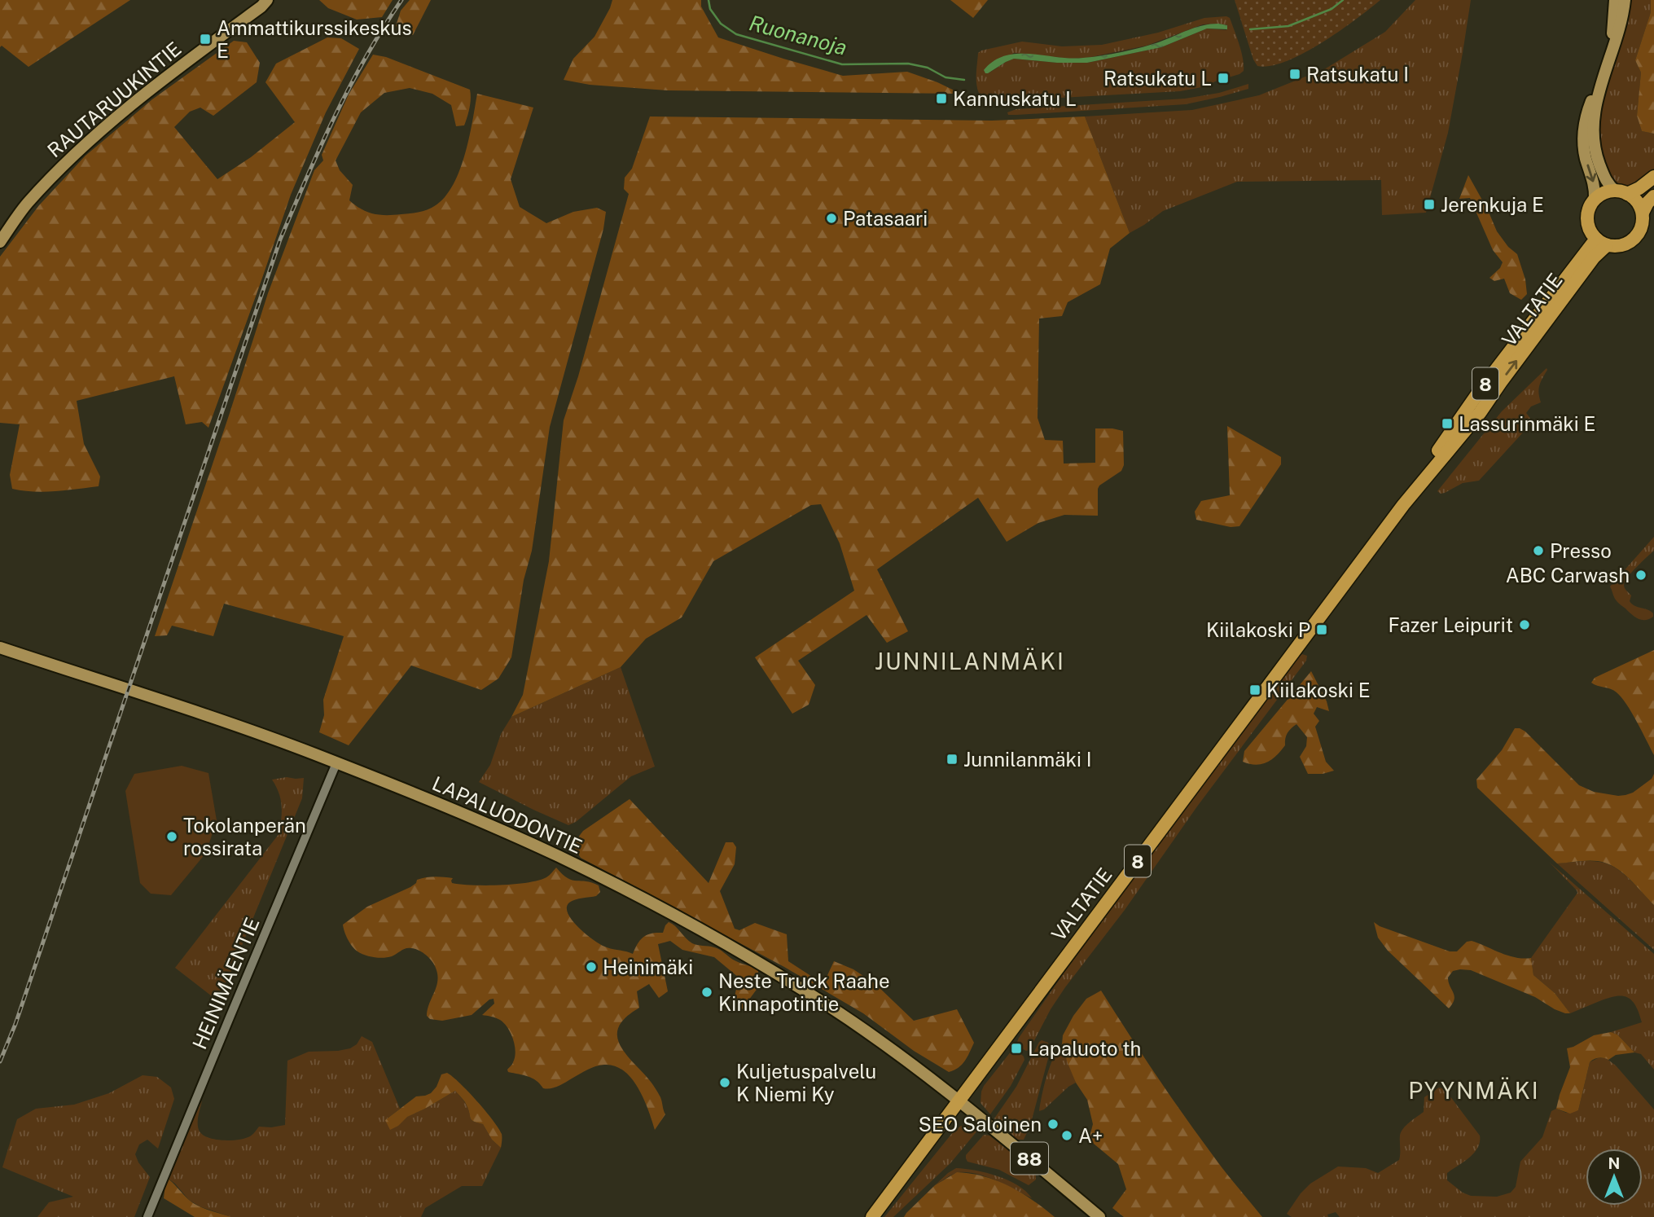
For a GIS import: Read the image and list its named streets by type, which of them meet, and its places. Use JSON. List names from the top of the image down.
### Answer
{
  "streets": {
    "highway": ["VALTATIE", "8"],
    "main road": ["RAUTARUUKINTIE", "LAPALUODONTIE", "88"],
    "street": ["HEINIMÄENTIE"]
  },
  "crossings": [
    ["VALTATIE", "LAPALUODONTIE"],
    ["VALTATIE", "88"],
    ["LAPALUODONTIE", "HEINIMÄENTIE"],
    ["LAPALUODONTIE", "88"]
  ],
  "districts": ["JUNNILANMÄKI", "PYYNMÄKI"],
  "water": ["Ruonanoja"],
  "places": {
    "transit": [
      "Ammattikurssikeskus E",
      "Ratsukatu I",
      "Ratsukatu L",
      "Kannuskatu L",
      "Jerenkuja E",
      "Lassurinmäki E",
      "Kiilakoski P",
      "Kiilakoski E",
      "Junnilanmäki I",
      "Lapaluoto th"
    ],
    "other": [
      "Patasaari",
      "Presso",
      "ABC Carwash",
      "Fazer Leipurit",
      "Tokolanperän rossirata",
      "Heinimäki",
      "Neste Truck Raahe Kinnapotintie",
      "Kuljetuspalvelu K Niemi Ky",
      "SEO Saloinen",
      "A+"
    ]
  },
  "north": "top"
}
